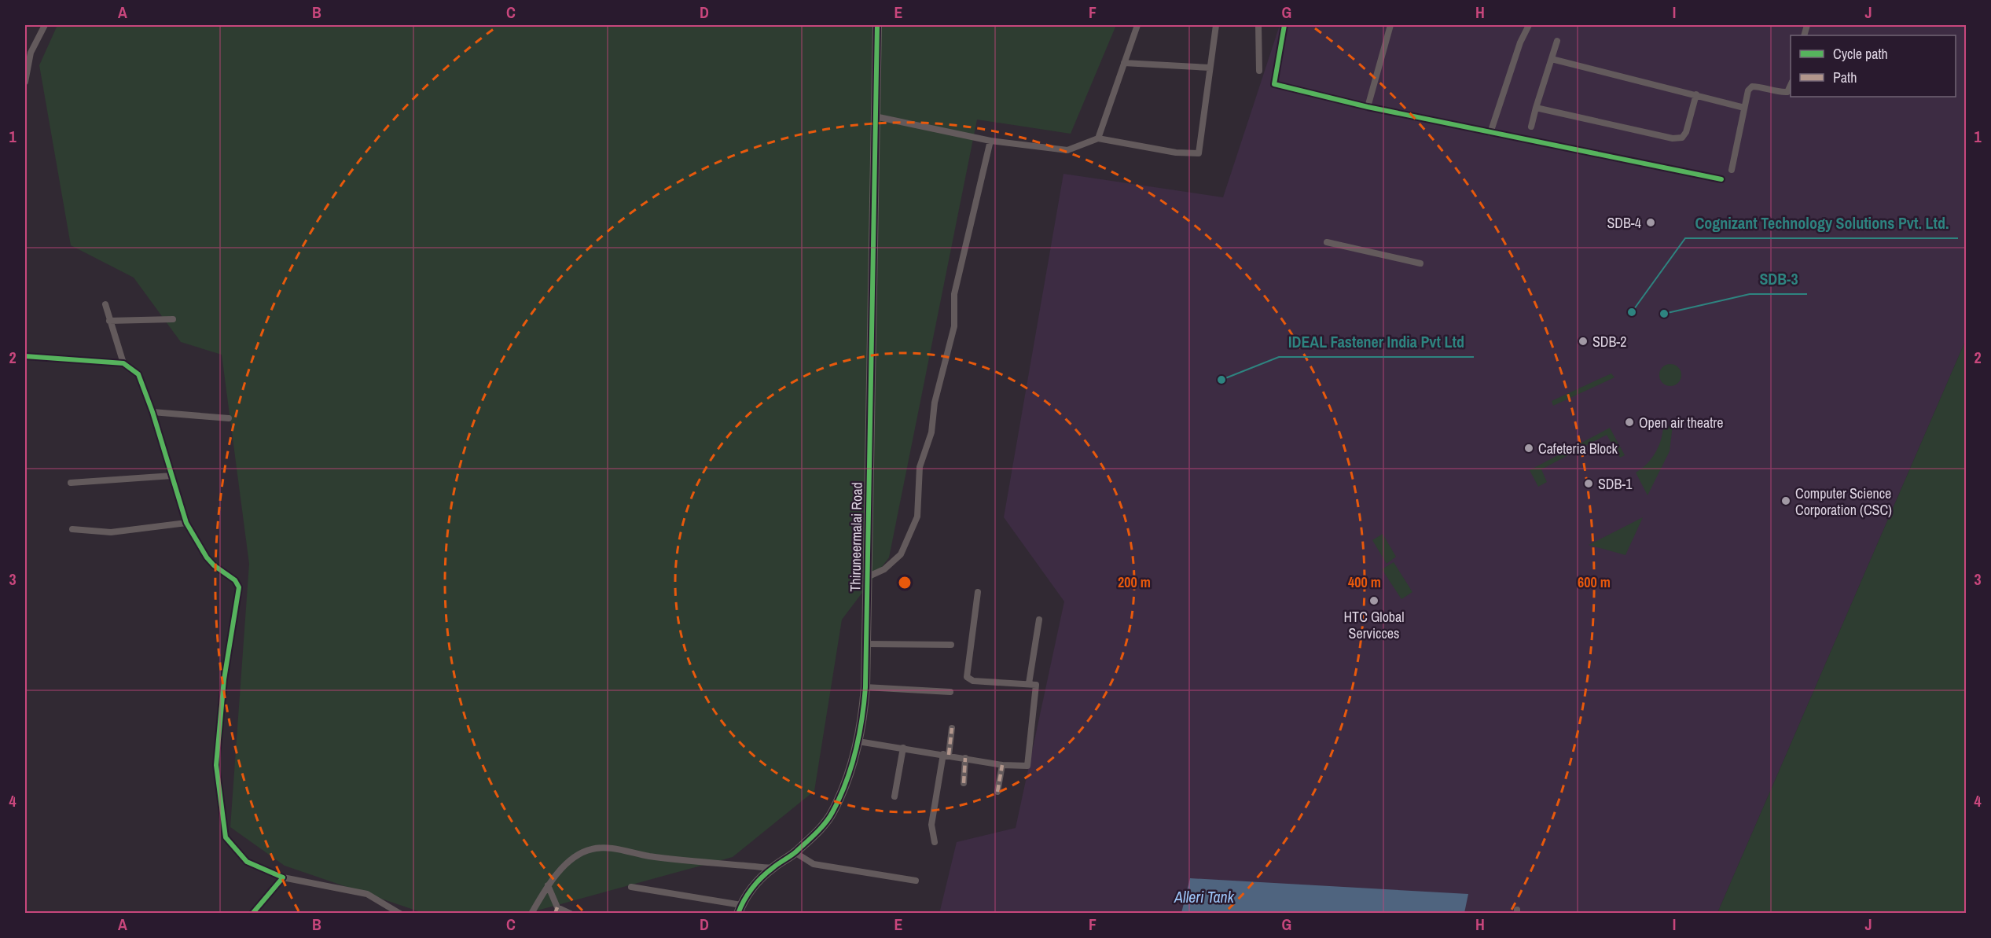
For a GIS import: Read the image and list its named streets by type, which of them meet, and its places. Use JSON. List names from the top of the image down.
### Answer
{
  "streets": {
    "street": ["Thiruneermalai Road"]
  },
  "water": ["Alleri Tank"],
  "places": [
    "SDB-4",
    "Cognizant Technology Solutions Pvt. Ltd.",
    "SDB-3",
    "SDB-2",
    "IDEAL Fastener India Pvt Ltd",
    "Open air theatre",
    "Cafeteria Block",
    "SDB-1",
    "Computer Science Corporation (CSC)",
    "HTC Global Servicces"
  ],
  "legend": ["Cycle path", "Path"],
  "grid": {
    "columns": [
      "A",
      "B",
      "C",
      "D",
      "E",
      "F",
      "G",
      "H",
      "I",
      "J"
    ],
    "rows": [
      "1",
      "2",
      "3",
      "4"
    ]
  },
  "rings": ["200 m", "400 m", "600 m"]
}
